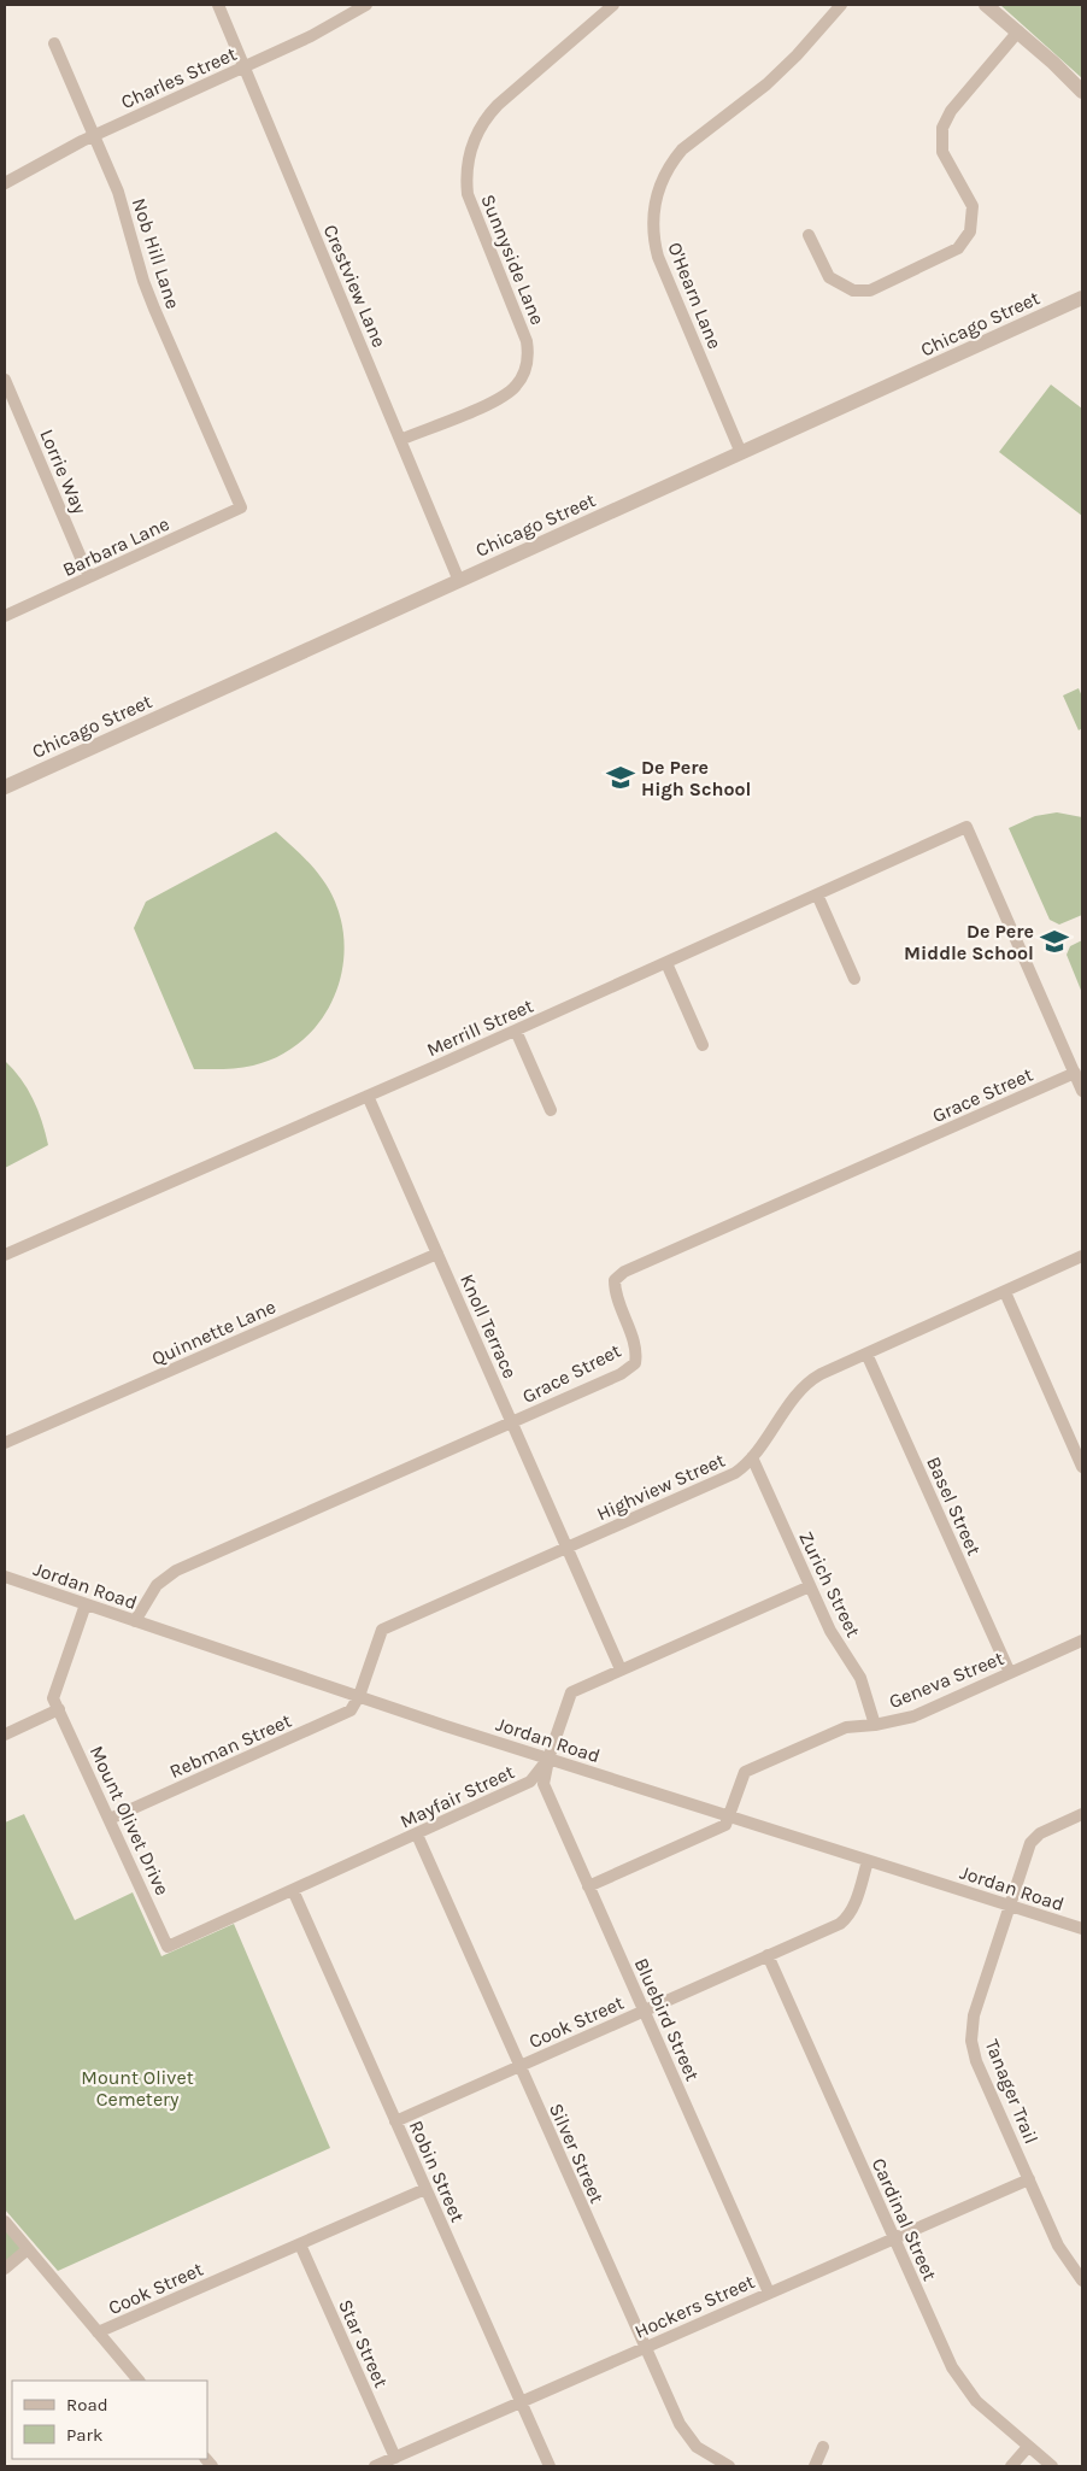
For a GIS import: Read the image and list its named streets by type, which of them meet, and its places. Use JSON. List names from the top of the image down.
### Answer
{
  "streets": {
    "street": [
      "Charles Street",
      "Nob Hill Lane",
      "Sunnyside Lane",
      "Crestview Lane",
      "O'Hearn Lane",
      "Chicago Street",
      "Lorrie Way",
      "Barbara Lane",
      "Merrill Street",
      "Grace Street",
      "Knoll Terrace",
      "Quinnette Lane",
      "Highview Street",
      "Basel Street",
      "Zurich Street",
      "Jordan Road",
      "Geneva Street",
      "Rebman Street",
      "Mayfair Street",
      "Mount Olivet Drive",
      "Bluebird Street",
      "Cook Street",
      "Tanager Trail",
      "Silver Street",
      "Robin Street",
      "Cardinal Street",
      "Hockers Street",
      "Star Street"
    ]
  },
  "crossings": [
    ["Charles Street", "Nob Hill Lane"],
    ["Charles Street", "Crestview Lane"],
    ["Nob Hill Lane", "Barbara Lane"],
    ["Sunnyside Lane", "Crestview Lane"],
    ["Crestview Lane", "Chicago Street"],
    ["O'Hearn Lane", "Chicago Street"],
    ["Lorrie Way", "Barbara Lane"],
    ["Merrill Street", "Grace Street"],
    ["Merrill Street", "Knoll Terrace"],
    ["Grace Street", "Knoll Terrace"],
    ["Grace Street", "Jordan Road"],
    ["Knoll Terrace", "Quinnette Lane"],
    ["Knoll Terrace", "Highview Street"],
    ["Knoll Terrace", "Mayfair Street"],
    ["Highview Street", "Basel Street"],
    ["Highview Street", "Zurich Street"],
    ["Highview Street", "Jordan Road"],
    ["Highview Street", "Rebman Street"],
    ["Basel Street", "Geneva Street"],
    ["Zurich Street", "Geneva Street"],
    ["Zurich Street", "Mayfair Street"],
    ["Jordan Road", "Geneva Street"],
    ["Jordan Road", "Rebman Street"],
    ["Jordan Road", "Mayfair Street"],
    ["Jordan Road", "Bluebird Street"],
    ["Jordan Road", "Cook Street"],
    ["Jordan Road", "Tanager Trail"],
    ["Rebman Street", "Mount Olivet Drive"],
    ["Mayfair Street", "Mount Olivet Drive"],
    ["Mayfair Street", "Bluebird Street"],
    ["Mayfair Street", "Silver Street"],
    ["Mayfair Street", "Robin Street"],
    ["Bluebird Street", "Cook Street"],
    ["Bluebird Street", "Hockers Street"],
    ["Cook Street", "Silver Street"],
    ["Cook Street", "Robin Street"],
    ["Cook Street", "Cardinal Street"],
    ["Cook Street", "Star Street"],
    ["Tanager Trail", "Hockers Street"],
    ["Silver Street", "Hockers Street"],
    ["Robin Street", "Hockers Street"],
    ["Cardinal Street", "Hockers Street"],
    ["Hockers Street", "Star Street"]
  ],
  "parks": ["Mount Olivet Cemetery"],
  "places": {
    "school or university": ["De Pere High School", "De Pere Middle School"]
  },
  "legend": ["Road", "Park"]
}
